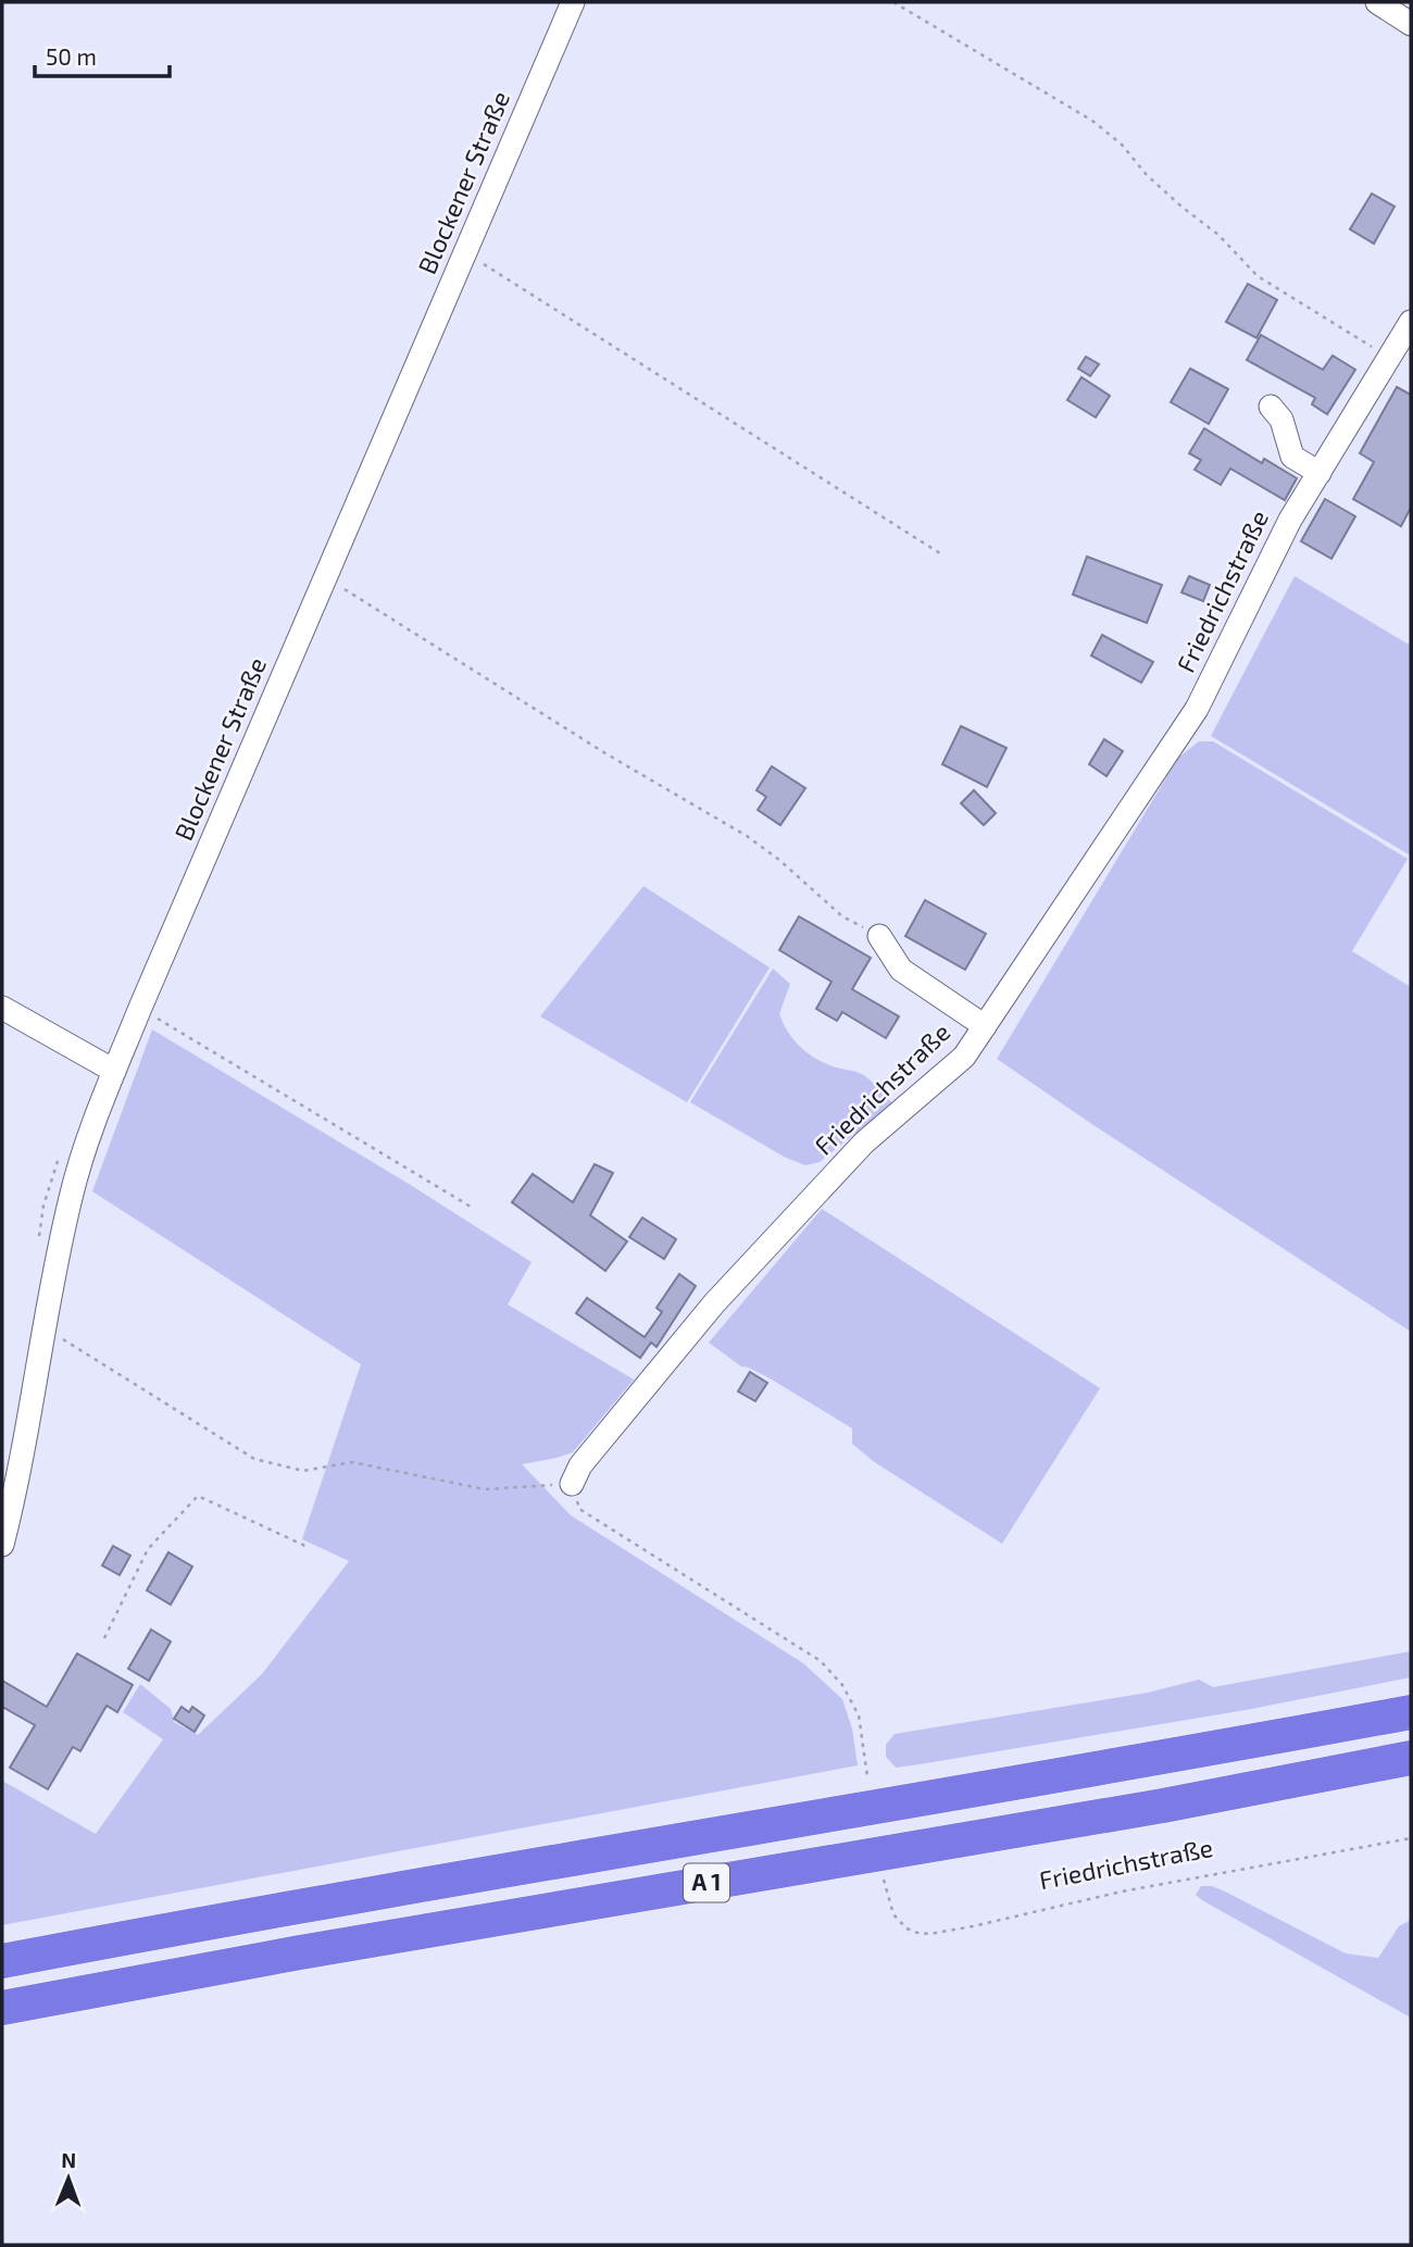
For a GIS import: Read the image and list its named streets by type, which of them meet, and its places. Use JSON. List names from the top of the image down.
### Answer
{
  "streets": {
    "highway": ["A 1"],
    "street": ["Blockener Straße", "Friedrichstraße"]
  },
  "scale_bar": "50 m",
  "north": "top"
}
